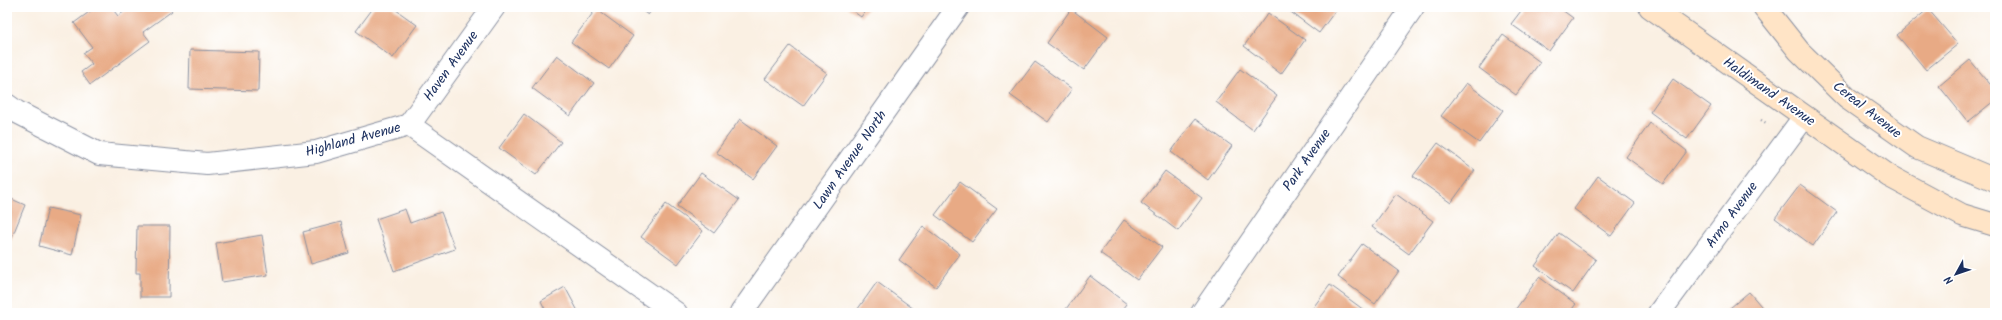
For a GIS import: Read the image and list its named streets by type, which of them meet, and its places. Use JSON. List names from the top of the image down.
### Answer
{
  "streets": {
    "street": [
      "Haven Avenue",
      "Haldimand Avenue",
      "Cereal Avenue",
      "Highland Avenue",
      "Lawn Avenue North",
      "Park Avenue",
      "Armo Avenue"
    ]
  },
  "crossings": [
    ["Haven Avenue", "Highland Avenue"],
    ["Haldimand Avenue", "Armo Avenue"]
  ],
  "north": "bottom left"
}
